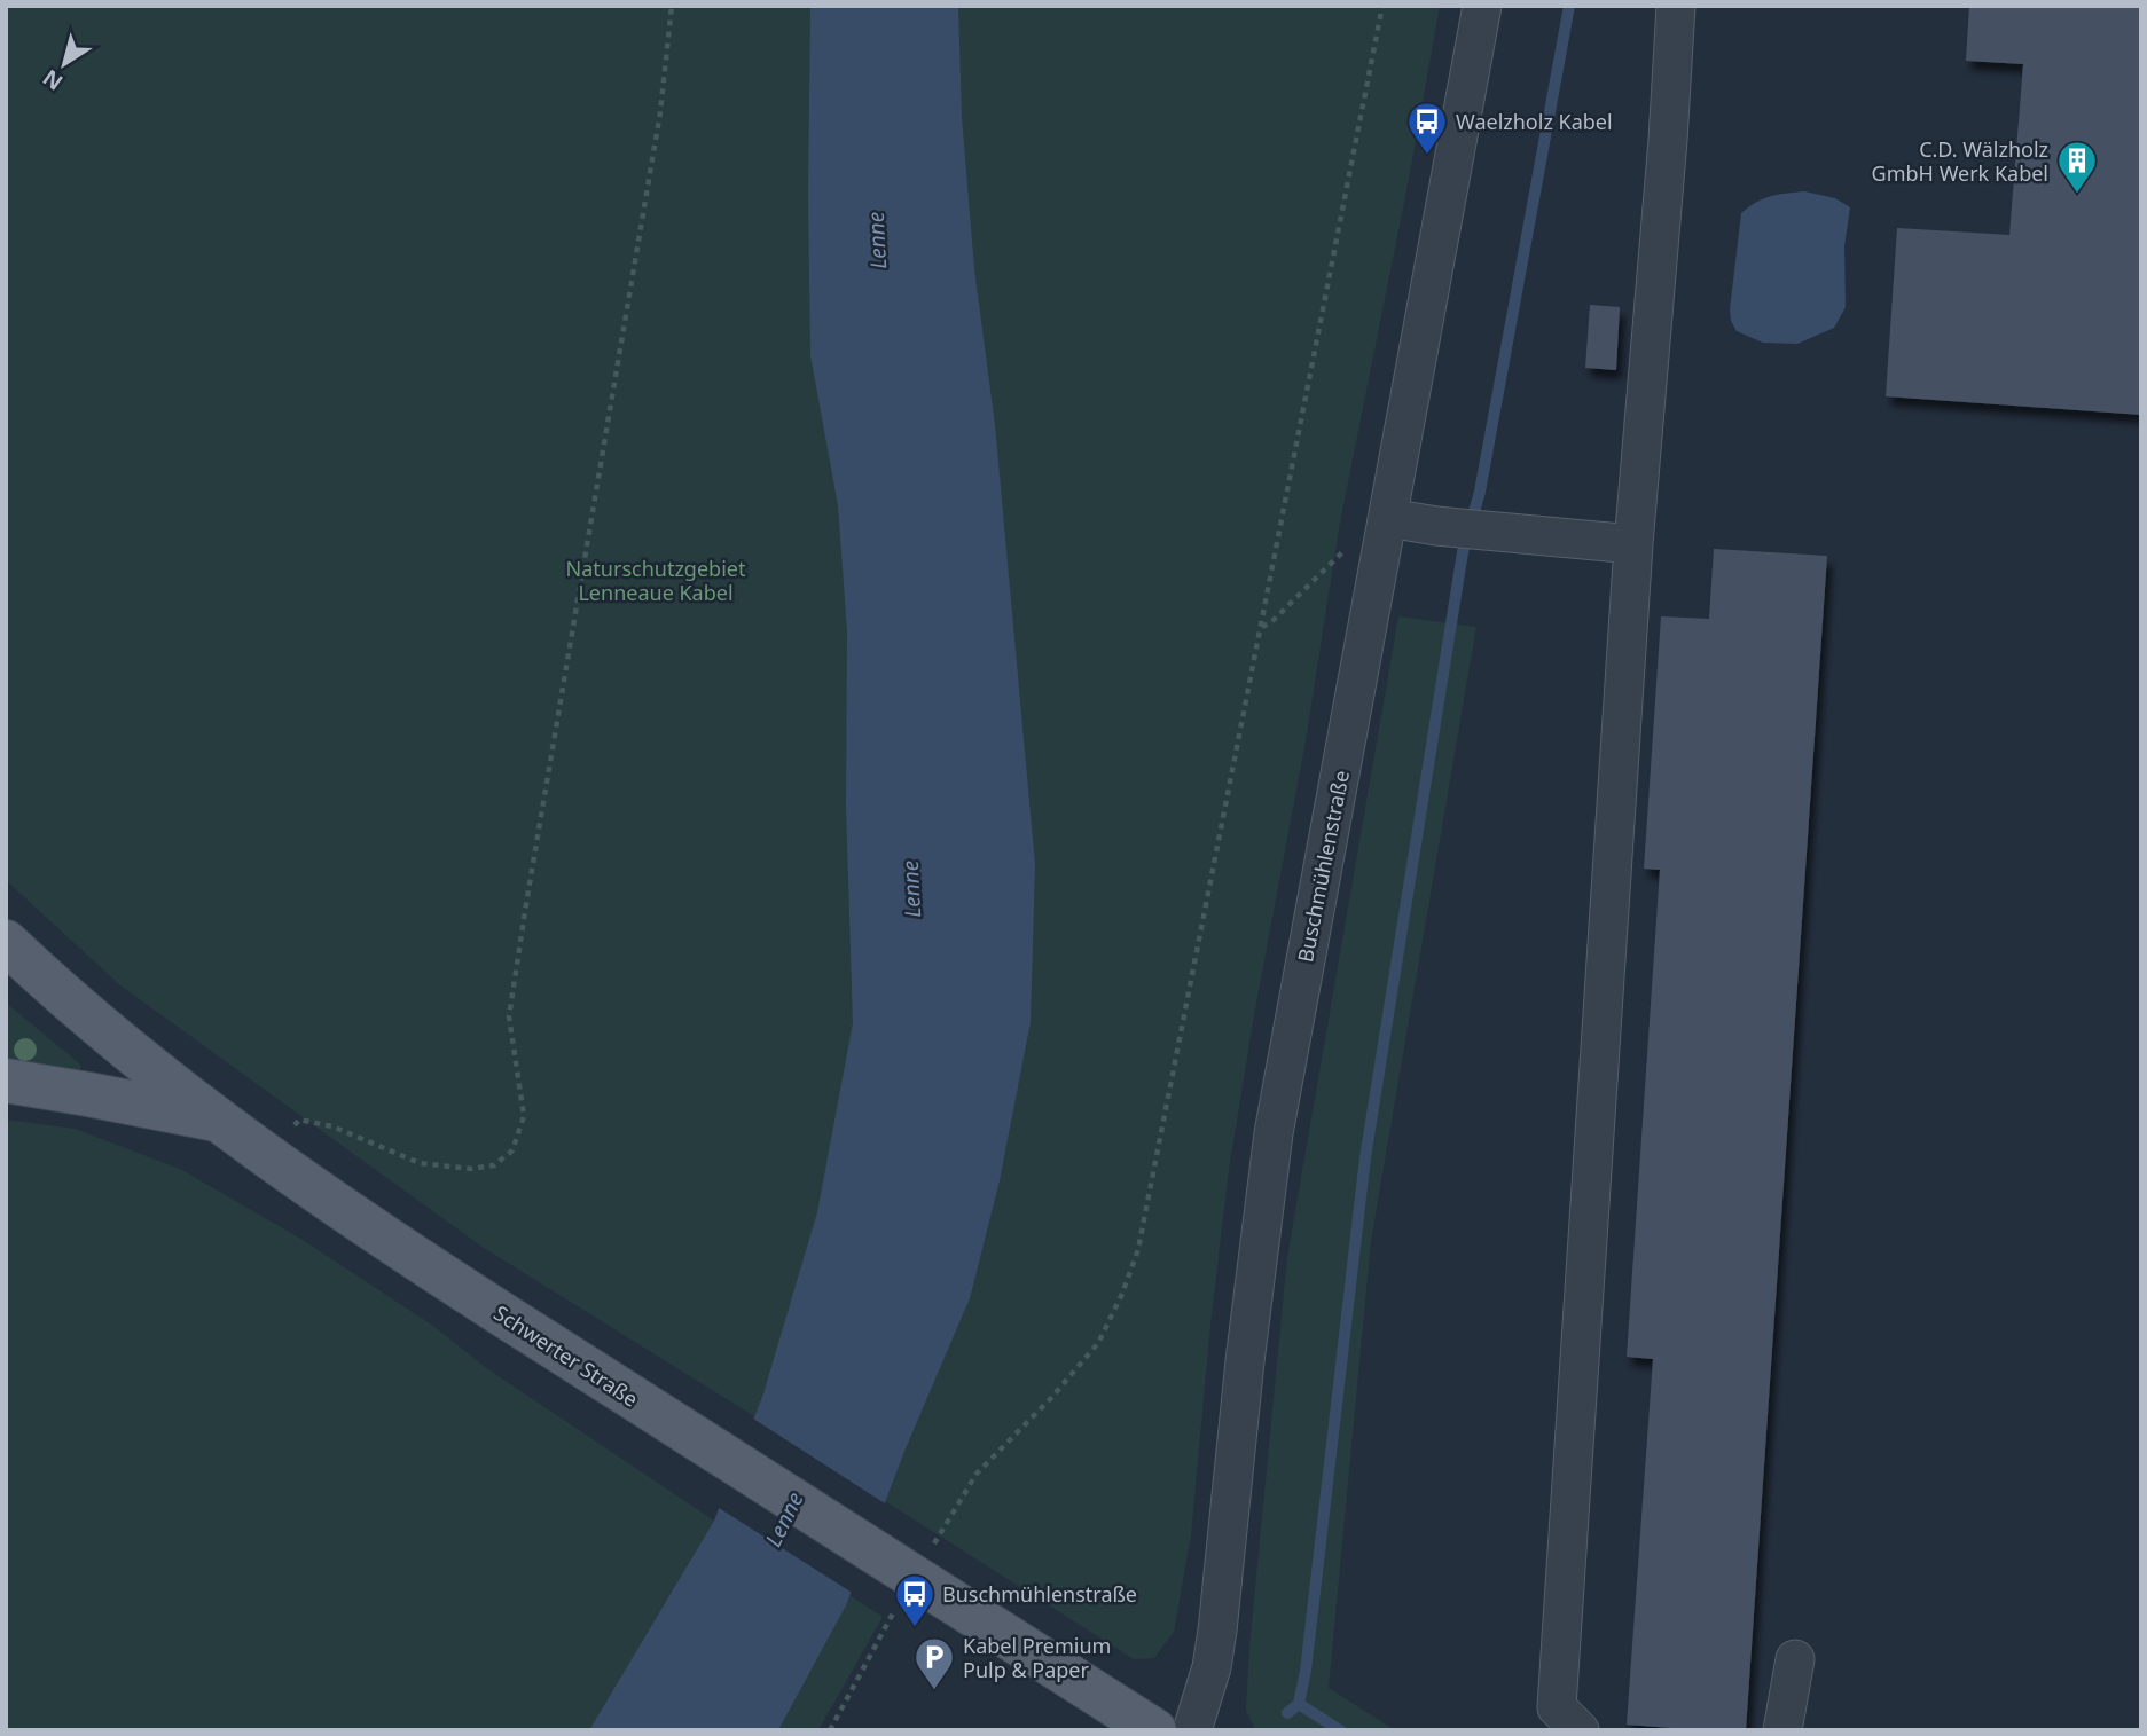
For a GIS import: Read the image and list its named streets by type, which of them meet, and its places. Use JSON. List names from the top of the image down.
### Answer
{
  "streets": {
    "main road": ["Schwerter Straße"],
    "street": ["Buschmühlenstraße"]
  },
  "water": ["Lenne"],
  "parks": ["Naturschutzgebiet Lenneaue Kabel"],
  "places": {
    "bus stop": ["Waelzholz Kabel", "Buschmühlenstraße"],
    "building": ["C.D. Wälzholz GmbH Werk Kabel"],
    "parking": ["Kabel Premium Pulp & Paper"]
  },
  "north": "bottom left"
}
